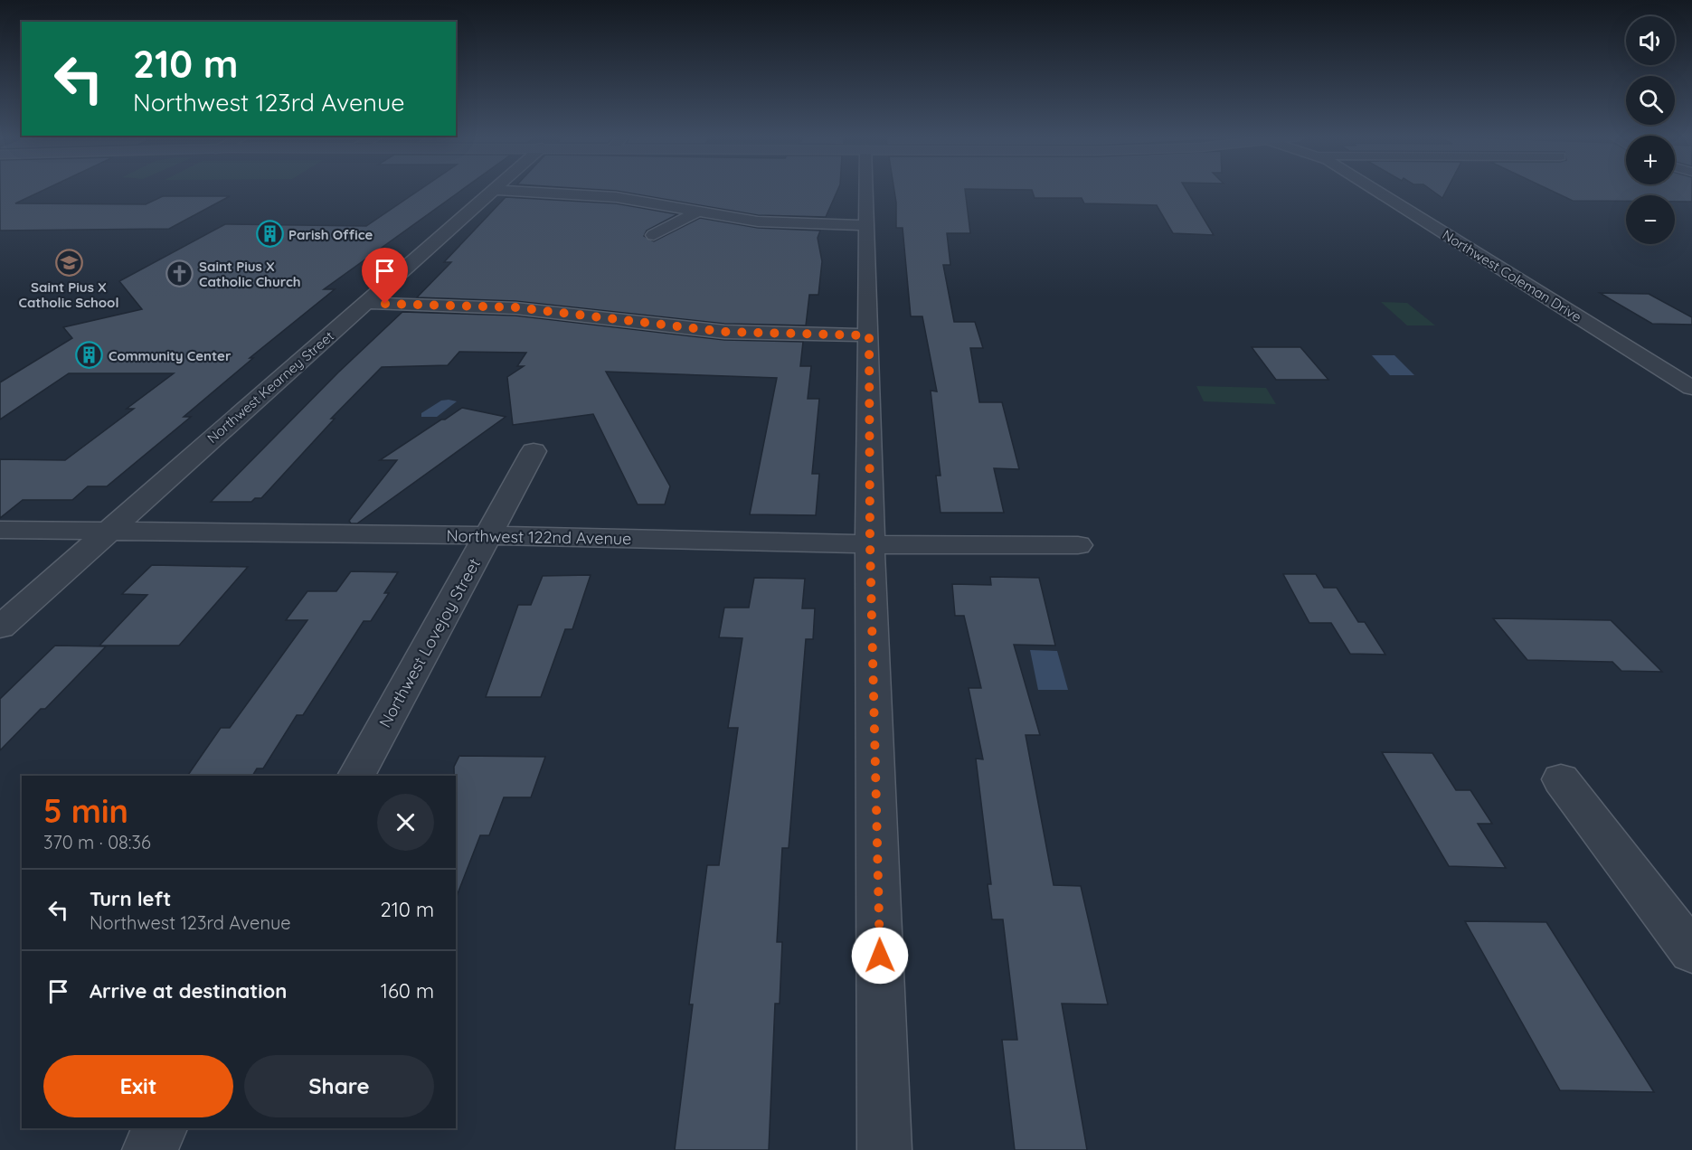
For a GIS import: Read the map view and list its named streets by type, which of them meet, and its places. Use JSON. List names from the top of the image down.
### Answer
{
  "streets": {
    "street": [
      "Northwest Coleman Drive",
      "Northwest Kearney Street",
      "Northwest 122nd Avenue",
      "Northwest Lovejoy Street"
    ]
  },
  "crossings": [
    ["Northwest Kearney Street", "Northwest 122nd Avenue"],
    ["Northwest 122nd Avenue", "Northwest Lovejoy Street"]
  ],
  "places": {
    "building": ["Parish Office", "Community Center"],
    "school or university": ["Saint Pius X Catholic School"],
    "church": ["Saint Pius X Catholic Church"]
  },
  "page": {
    "map_buttons": ["+", "−"],
    "turn": ["210 m", "Northwest 123rd Avenue"],
    "heading": ["5 min", "370 m · 08:36"],
    "list": [
      {
        "name": "Turn left",
        "note": "Northwest 123rd Avenue",
        "value": "210 m"
      },
      {
        "name": "Arrive at destination",
        "value": "160 m"
      }
    ],
    "buttons": ["Exit", "Share"]
  }
}
